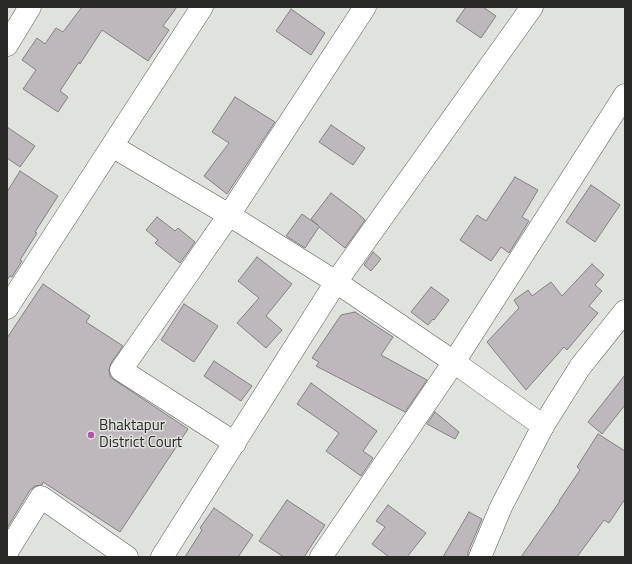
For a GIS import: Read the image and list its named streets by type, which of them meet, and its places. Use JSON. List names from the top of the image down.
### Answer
{
  "places": ["Bhaktapur District Court"]
}
